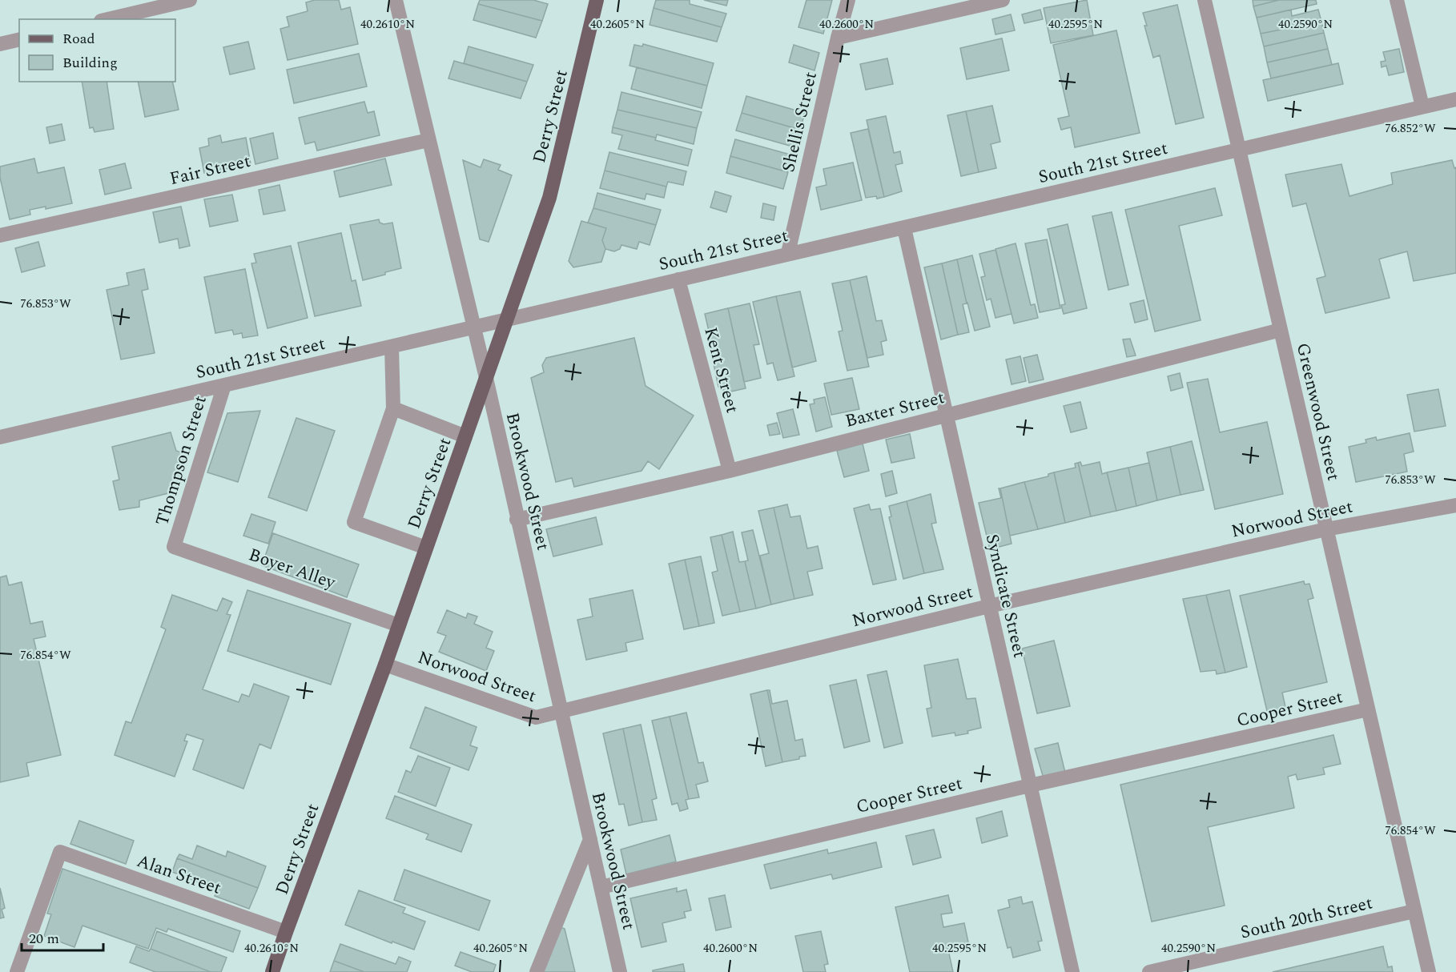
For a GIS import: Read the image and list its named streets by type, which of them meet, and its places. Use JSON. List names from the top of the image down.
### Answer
{
  "streets": {
    "main road": ["Derry Street"],
    "street": [
      "Shellis Street",
      "South 21st Street",
      "Fair Street",
      "Kent Street",
      "Baxter Street",
      "Greenwood Street",
      "Thompson Street",
      "Brookwood Street",
      "Norwood Street",
      "Boyer Alley",
      "Syndicate Street",
      "Cooper Street",
      "Alan Street",
      "South 20th Street"
    ]
  },
  "crossings": [
    ["Derry Street", "South 21st Street"],
    ["Derry Street", "Brookwood Street"],
    ["Derry Street", "Norwood Street"],
    ["Derry Street", "Boyer Alley"],
    ["Derry Street", "Alan Street"],
    ["Shellis Street", "South 21st Street"],
    ["South 21st Street", "Kent Street"],
    ["South 21st Street", "Greenwood Street"],
    ["South 21st Street", "Thompson Street"],
    ["South 21st Street", "Brookwood Street"],
    ["South 21st Street", "Syndicate Street"],
    ["Fair Street", "Brookwood Street"],
    ["Kent Street", "Baxter Street"],
    ["Baxter Street", "Greenwood Street"],
    ["Baxter Street", "Brookwood Street"],
    ["Baxter Street", "Syndicate Street"],
    ["Greenwood Street", "Norwood Street"],
    ["Greenwood Street", "Cooper Street"],
    ["Greenwood Street", "South 20th Street"],
    ["Thompson Street", "Boyer Alley"],
    ["Brookwood Street", "Norwood Street"],
    ["Brookwood Street", "Cooper Street"],
    ["Norwood Street", "Syndicate Street"],
    ["Syndicate Street", "Cooper Street"]
  ],
  "legend": ["Road", "Building"],
  "scale_bar": "20 m",
  "coordinates": [
    "40.2610°N",
    "40.2605°N",
    "40.2600°N",
    "40.2595°N",
    "40.2590°N",
    "76.852°W",
    "76.853°W",
    "76.854°W"
  ]
}
